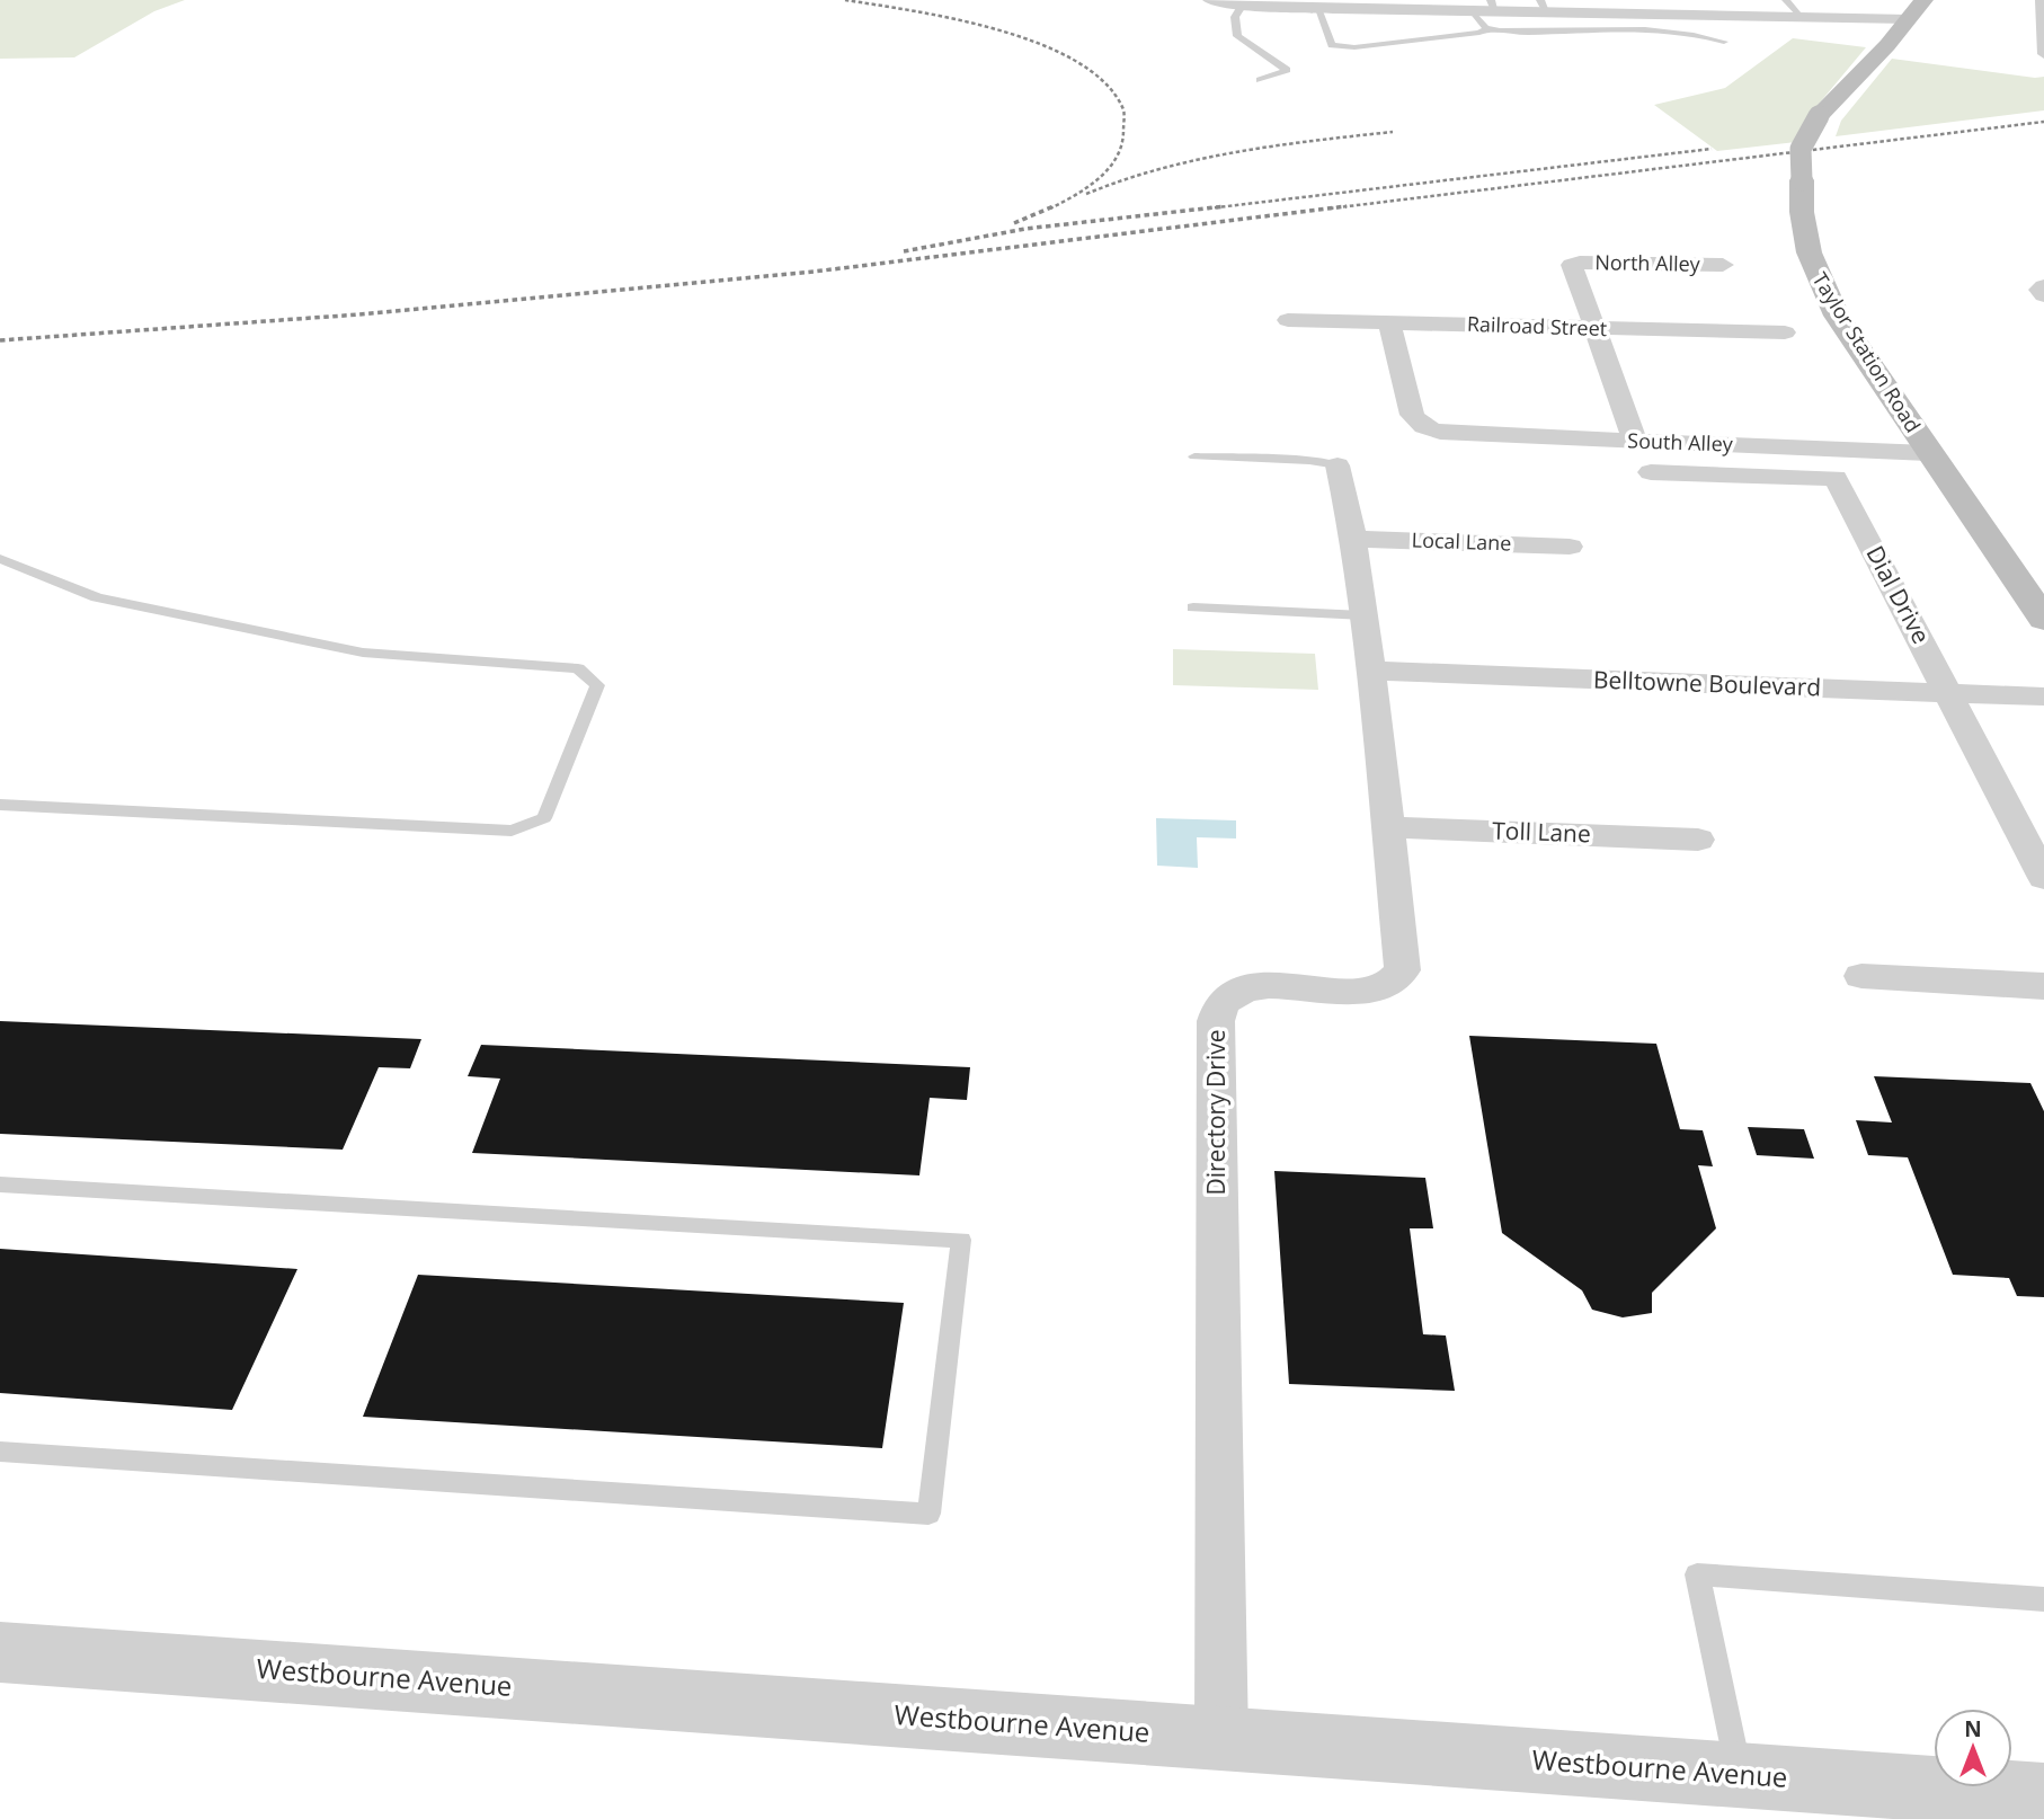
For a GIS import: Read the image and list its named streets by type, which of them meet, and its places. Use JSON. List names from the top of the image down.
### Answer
{
  "streets": {
    "main road": ["Taylor Station Road"],
    "street": [
      "North Alley",
      "Railroad Street",
      "South Alley",
      "Local Lane",
      "Dial Drive",
      "Belltowne Boulevard",
      "Toll Lane",
      "Directory Drive",
      "Westbourne Avenue"
    ]
  },
  "crossings": [
    ["North Alley", "Railroad Street"],
    ["Railroad Street", "South Alley"],
    ["Taylor Station Road", "South Alley"],
    ["Local Lane", "Directory Drive"],
    ["Dial Drive", "Belltowne Boulevard"],
    ["Belltowne Boulevard", "Directory Drive"],
    ["Toll Lane", "Directory Drive"],
    ["Directory Drive", "Westbourne Avenue"]
  ],
  "north": "top"
}
